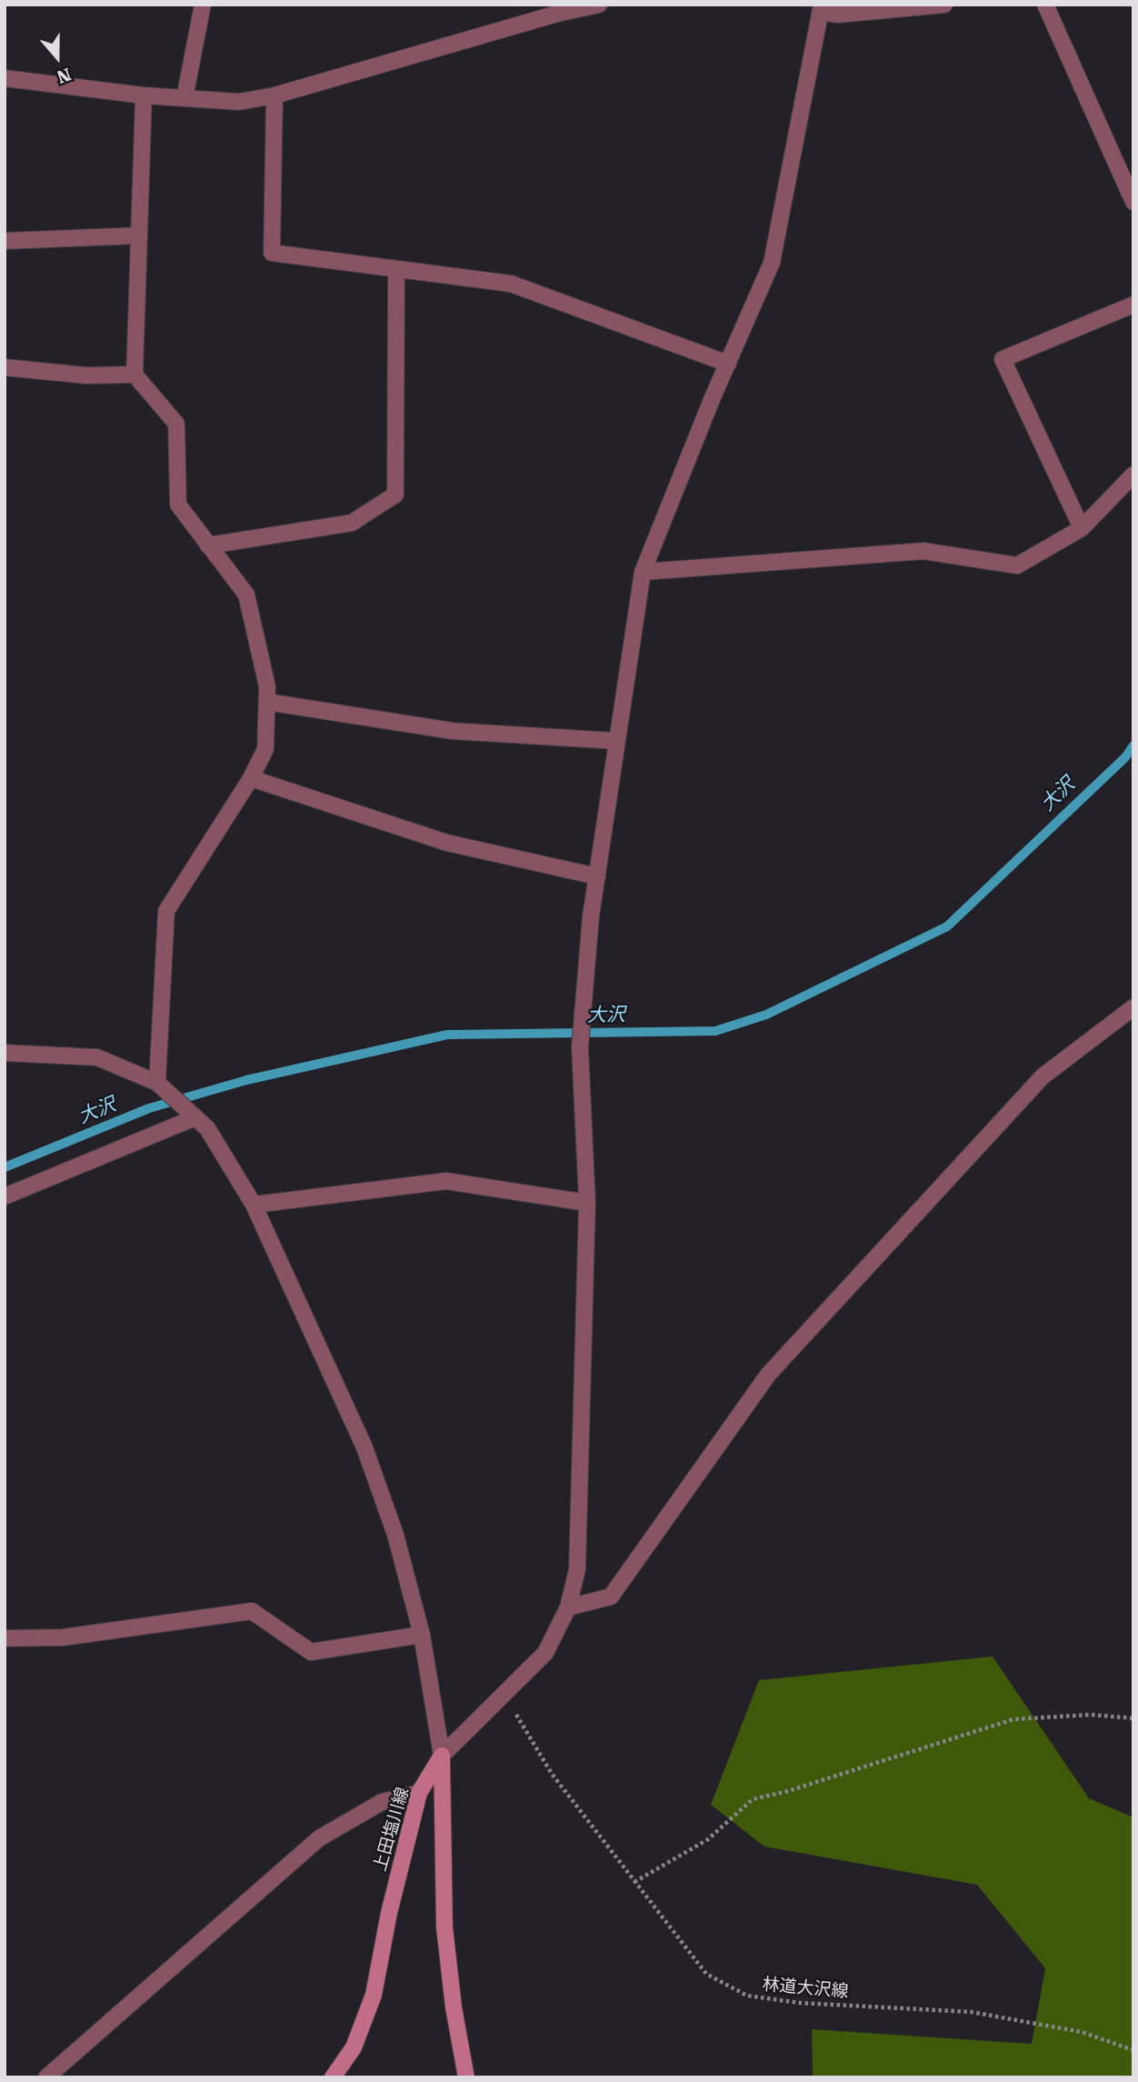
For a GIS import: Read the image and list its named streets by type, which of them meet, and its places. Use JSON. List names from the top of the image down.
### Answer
{
  "streets": {
    "main road": ["上田塩川線"],
    "path": ["林道大沢線"]
  },
  "water": ["大沢"],
  "north": "bottom"
}
